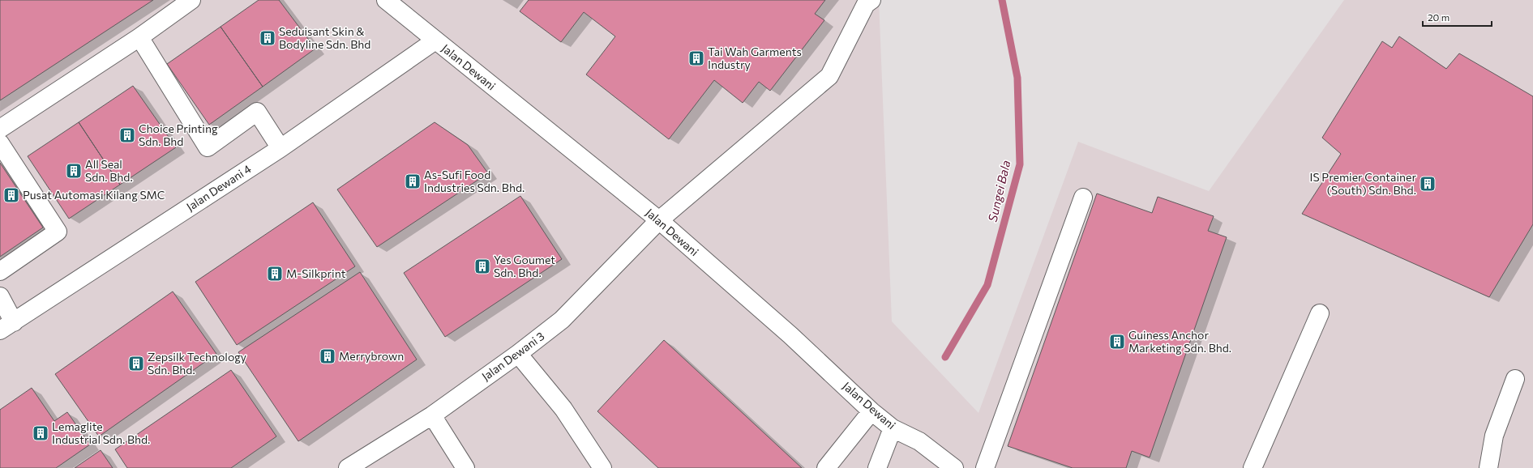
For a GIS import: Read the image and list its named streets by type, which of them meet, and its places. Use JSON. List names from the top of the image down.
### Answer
{
  "streets": {
    "street": ["Jalan Dewani", "Jalan Dewani 4", "Jalan Dewani 3"]
  },
  "crossings": [
    ["Jalan Dewani", "Jalan Dewani 4"],
    ["Jalan Dewani", "Jalan Dewani 3"]
  ],
  "water": ["Sungei Bala"],
  "places": {
    "building": [
      "Seduisant Skin & Bodyline Sdn. Bhd",
      "Tai Wah Garments Industry",
      "Choice Printing Sdn. Bhd",
      "All Seal Sdn. Bhd.",
      "As-Sufi Food Industries Sdn. Bhd.",
      "IS Premier Container (South) Sdn. Bhd.",
      "Pusat Automasi Kilang SMC",
      "Yes Goumet Sdn. Bhd.",
      "M-Silkprint",
      "Guiness Anchor Marketing Sdn. Bhd.",
      "Merrybrown",
      "Zepsilk Technology Sdn. Bhd.",
      "Lemaglite Industrial Sdn. Bhd."
    ]
  },
  "scale_bar": "20 m"
}
